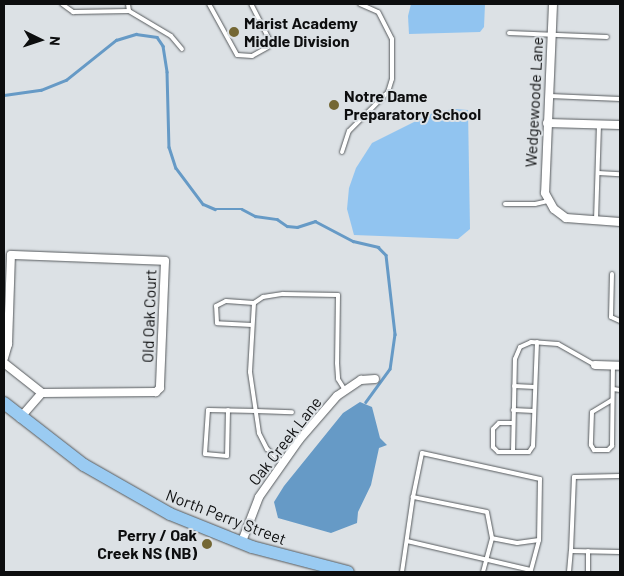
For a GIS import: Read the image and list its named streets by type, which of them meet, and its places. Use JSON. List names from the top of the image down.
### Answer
{
  "streets": {
    "main road": ["North Perry Street"],
    "street": ["Wedgewoode Lane", "Old Oak Court", "Oak Creek Lane"]
  },
  "crossings": [
    ["Oak Creek Lane", "North Perry Street"]
  ],
  "places": ["Marist Academy Middle Division", "Notre Dame Preparatory School", "Perry / Oak Creek NS (NB)"],
  "north": "right"
}
